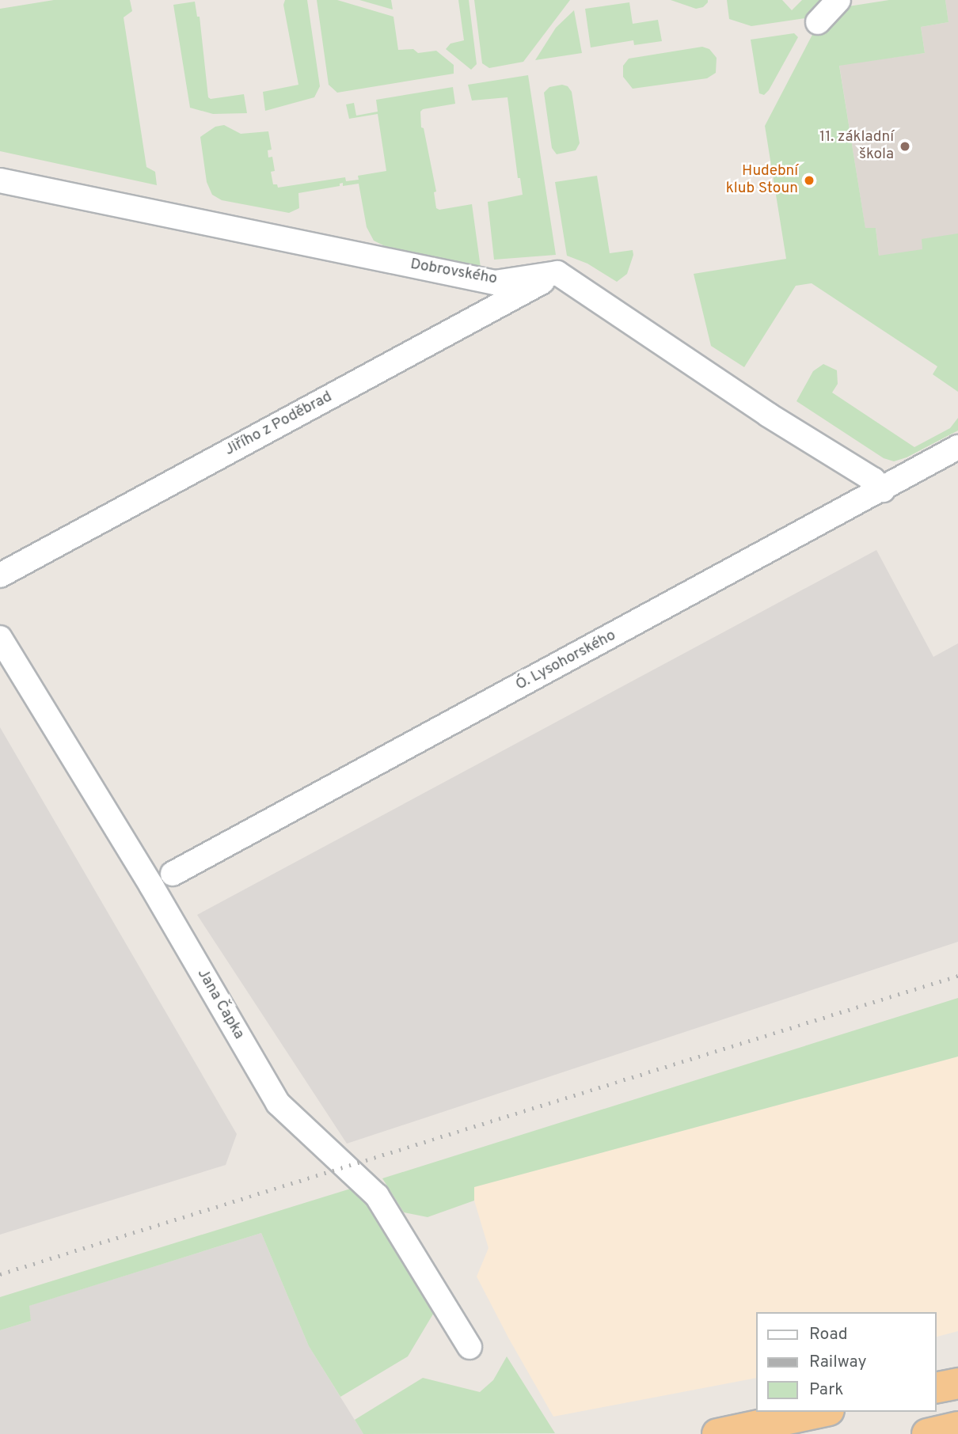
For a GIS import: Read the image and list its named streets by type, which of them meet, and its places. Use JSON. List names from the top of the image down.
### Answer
{
  "streets": {
    "street": [
      "Dobrovského",
      "Jiřího z Poděbrad",
      "Ó. Lysohorského",
      "Jana Čapka"
    ]
  },
  "crossings": [
    ["Dobrovského", "Jiřího z Poděbrad"]
  ],
  "places": ["11. základní škola", "Hudební klub Stoun"],
  "legend": ["Road", "Railway", "Park"]
}
